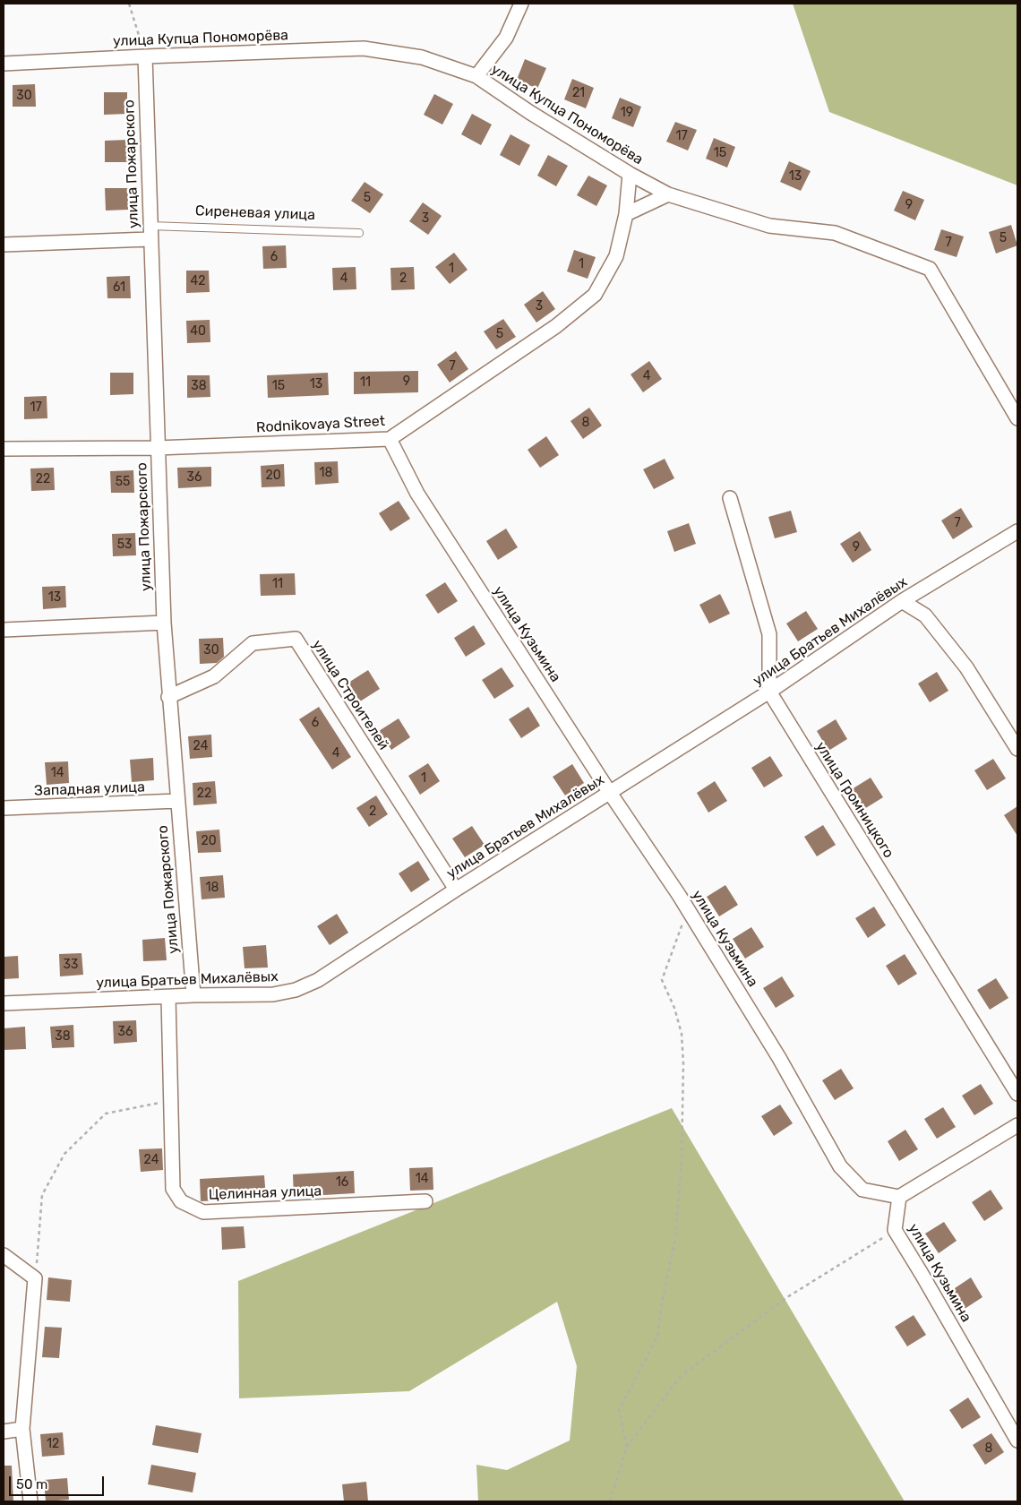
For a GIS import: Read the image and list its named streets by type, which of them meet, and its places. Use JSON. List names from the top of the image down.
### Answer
{
  "streets": {
    "street": [
      "улица Купца Пономорёва",
      "улица Пожарского",
      "Rodnikovaya Street",
      "улица Братьев Михалёвых",
      "улица Кузьмина",
      "улица Строителей",
      "Западная улица",
      "улица Громницкого",
      "Целинная улица"
    ],
    "lane": ["Сиреневая улица"]
  },
  "crossings": [
    ["улица Купца Пономорёва", "улица Пожарского"],
    ["улица Купца Пономорёва", "Rodnikovaya Street"],
    ["улица Пожарского", "Сиреневая улица"],
    ["улица Пожарского", "Rodnikovaya Street"],
    ["улица Пожарского", "улица Братьев Михалёвых"],
    ["улица Пожарского", "улица Строителей"],
    ["улица Пожарского", "Западная улица"],
    ["Rodnikovaya Street", "улица Кузьмина"],
    ["улица Братьев Михалёвых", "улица Кузьмина"],
    ["улица Братьев Михалёвых", "улица Строителей"],
    ["улица Братьев Михалёвых", "улица Громницкого"],
    ["улица Братьев Михалёвых", "Целинная улица"]
  ],
  "house_numbers": [
    "21",
    "30",
    "19",
    "17",
    "15",
    "13",
    "5",
    "9",
    "3",
    "5",
    "7",
    "6",
    "1",
    "1",
    "4",
    "2",
    "42",
    "61",
    "3",
    "40",
    "5",
    "7",
    "4",
    "9",
    "11",
    "13",
    "38",
    "15",
    "17",
    "8",
    "18",
    "20",
    "36",
    "22",
    "55",
    "7",
    "53",
    "9",
    "11",
    "13",
    "30",
    "6",
    "24",
    "4",
    "14",
    "1",
    "22",
    "2",
    "20",
    "18",
    "33",
    "36",
    "38",
    "24",
    "14",
    "16",
    "12",
    "8"
  ],
  "scale_bar": "50 m"
}
